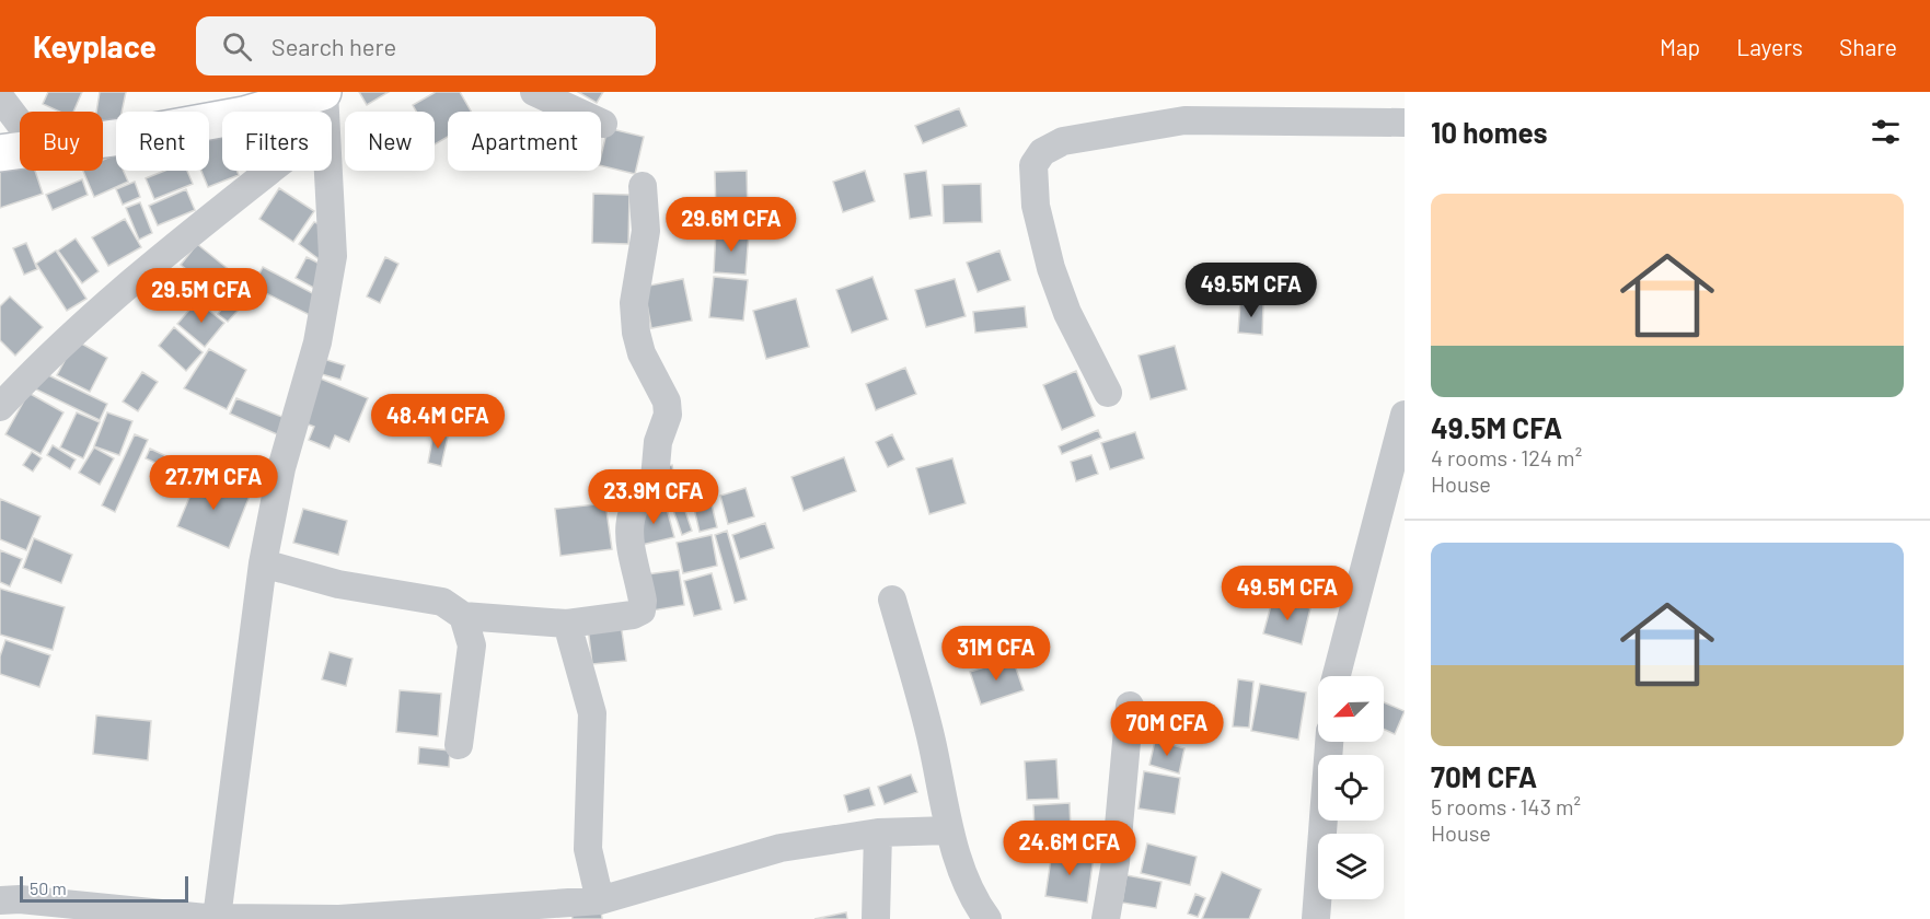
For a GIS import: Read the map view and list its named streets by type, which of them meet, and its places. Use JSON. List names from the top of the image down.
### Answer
{
  "scale_bar": "50 m",
  "north": "bottom left",
  "page": {
    "header": "Keyplace",
    "search": "Search here",
    "nav": ["Map", "Layers", "Share"],
    "heading": "10 homes",
    "chip": [
      "Buy",
      "Rent",
      "Filters",
      "New",
      "Apartment"
    ],
    "list": [
      {
        "name": "49.5M CFA",
        "note": "4 rooms · 124 m² · House"
      },
      {
        "name": "70M CFA",
        "note": "5 rooms · 143 m² · House"
      }
    ],
    "price": [
      "29.6M CFA",
      "49.5M CFA",
      "29.5M CFA",
      "48.4M CFA",
      "27.7M CFA",
      "23.9M CFA",
      "49.5M CFA",
      "31M CFA",
      "70M CFA",
      "24.6M CFA"
    ],
    "scale": "50 m"
  }
}
